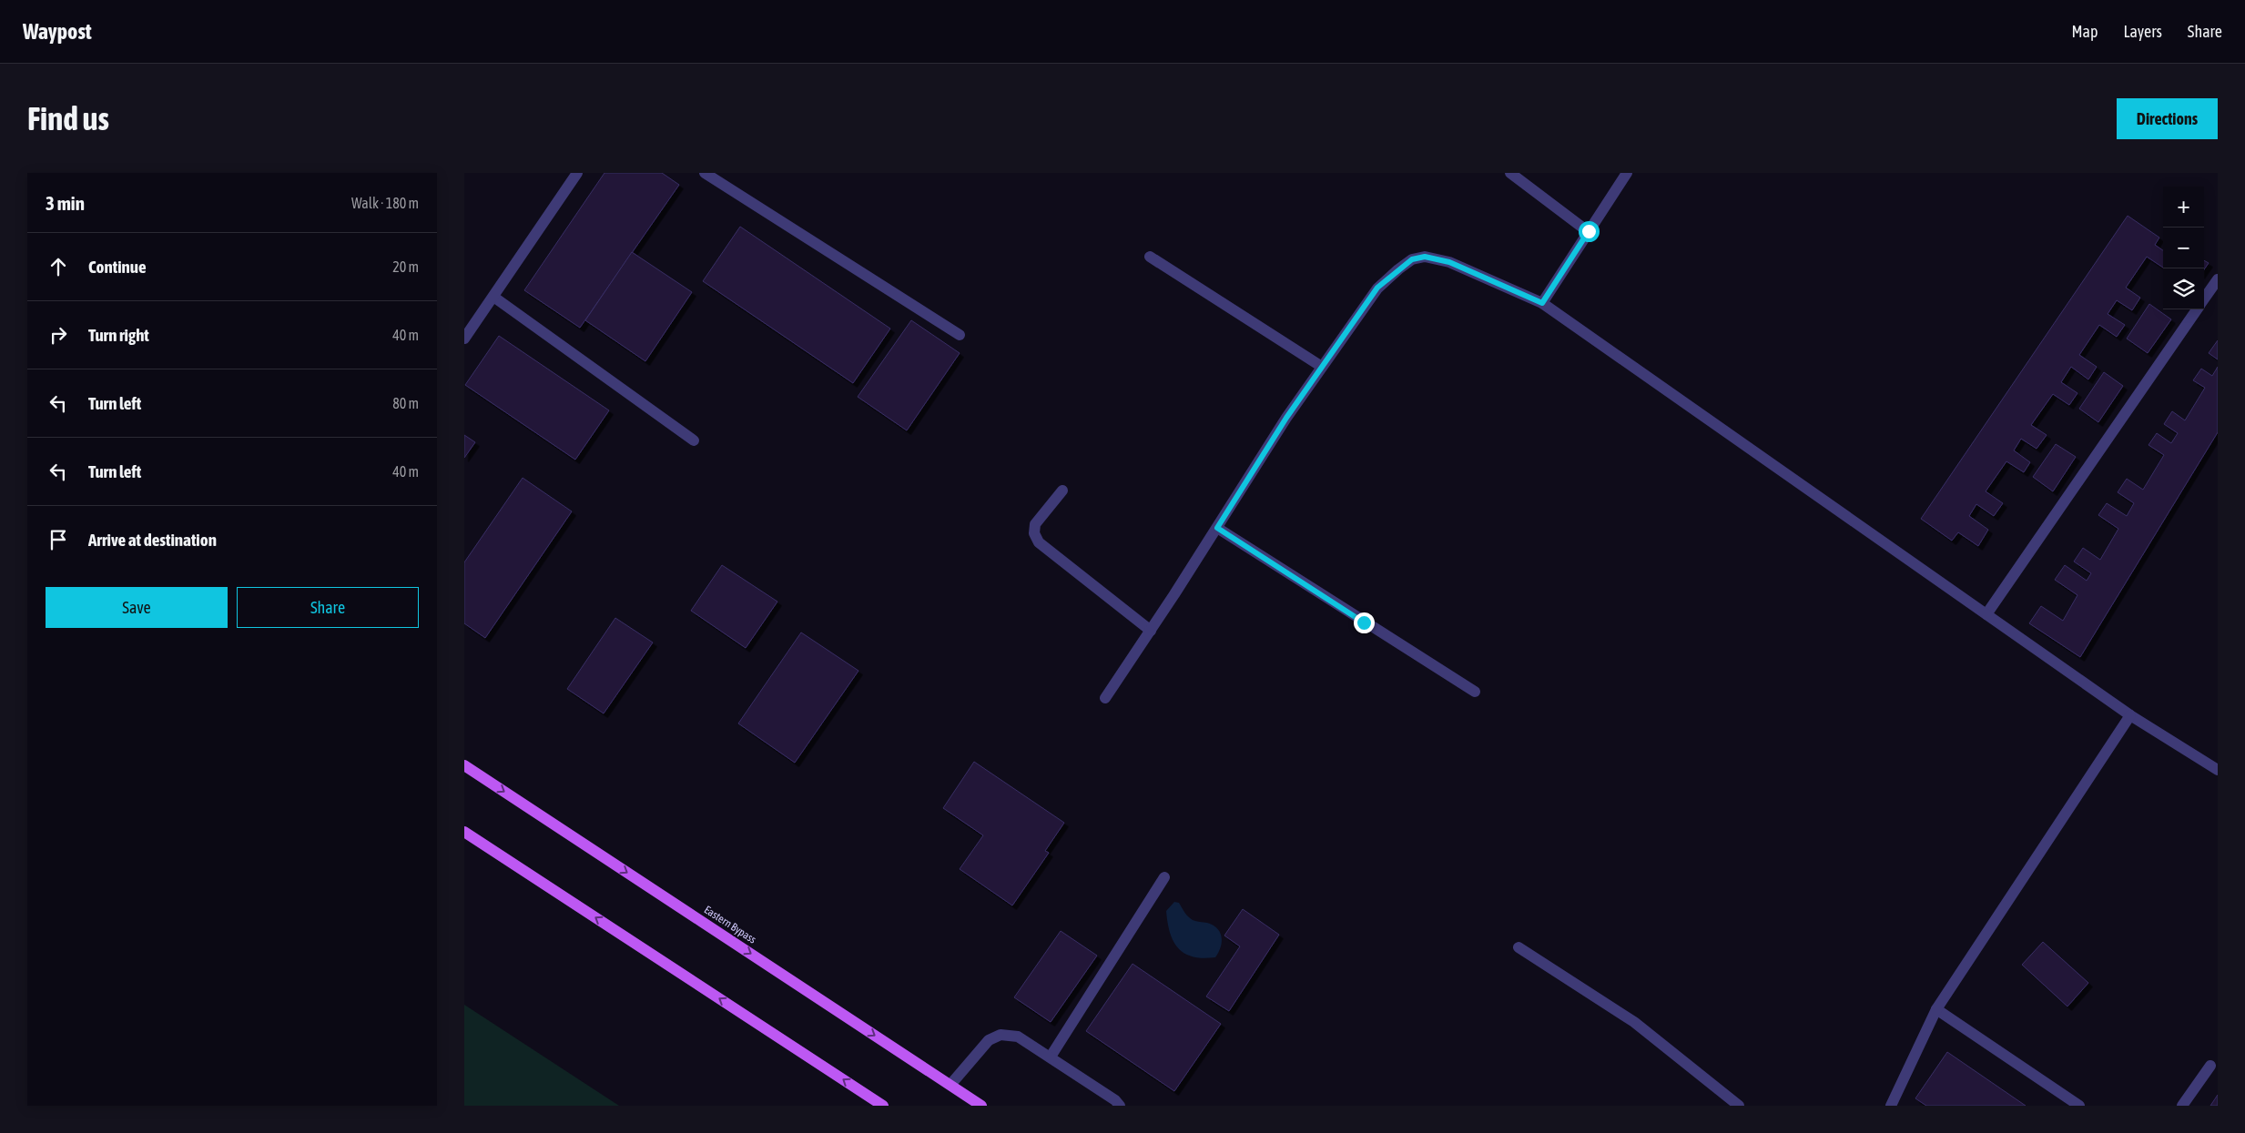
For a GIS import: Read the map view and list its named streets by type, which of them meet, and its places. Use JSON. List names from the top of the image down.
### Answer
{
  "streets": {
    "main road": ["Eastern Bypass"]
  },
  "page": {
    "header": "Waypost",
    "nav": ["Map", "Layers", "Share"],
    "buttons": [
      "Directions",
      ["Save", "Share"]
    ],
    "title": "Find us",
    "heading": ["3 min", "Walk · 180 m"],
    "map_buttons": ["+", "−"],
    "list": [
      ["Continue", "20 m"],
      ["Turn right", "40 m"],
      ["Turn left", "80 m"],
      ["Turn left", "40 m"],
      "Arrive at destination"
    ]
  }
}
